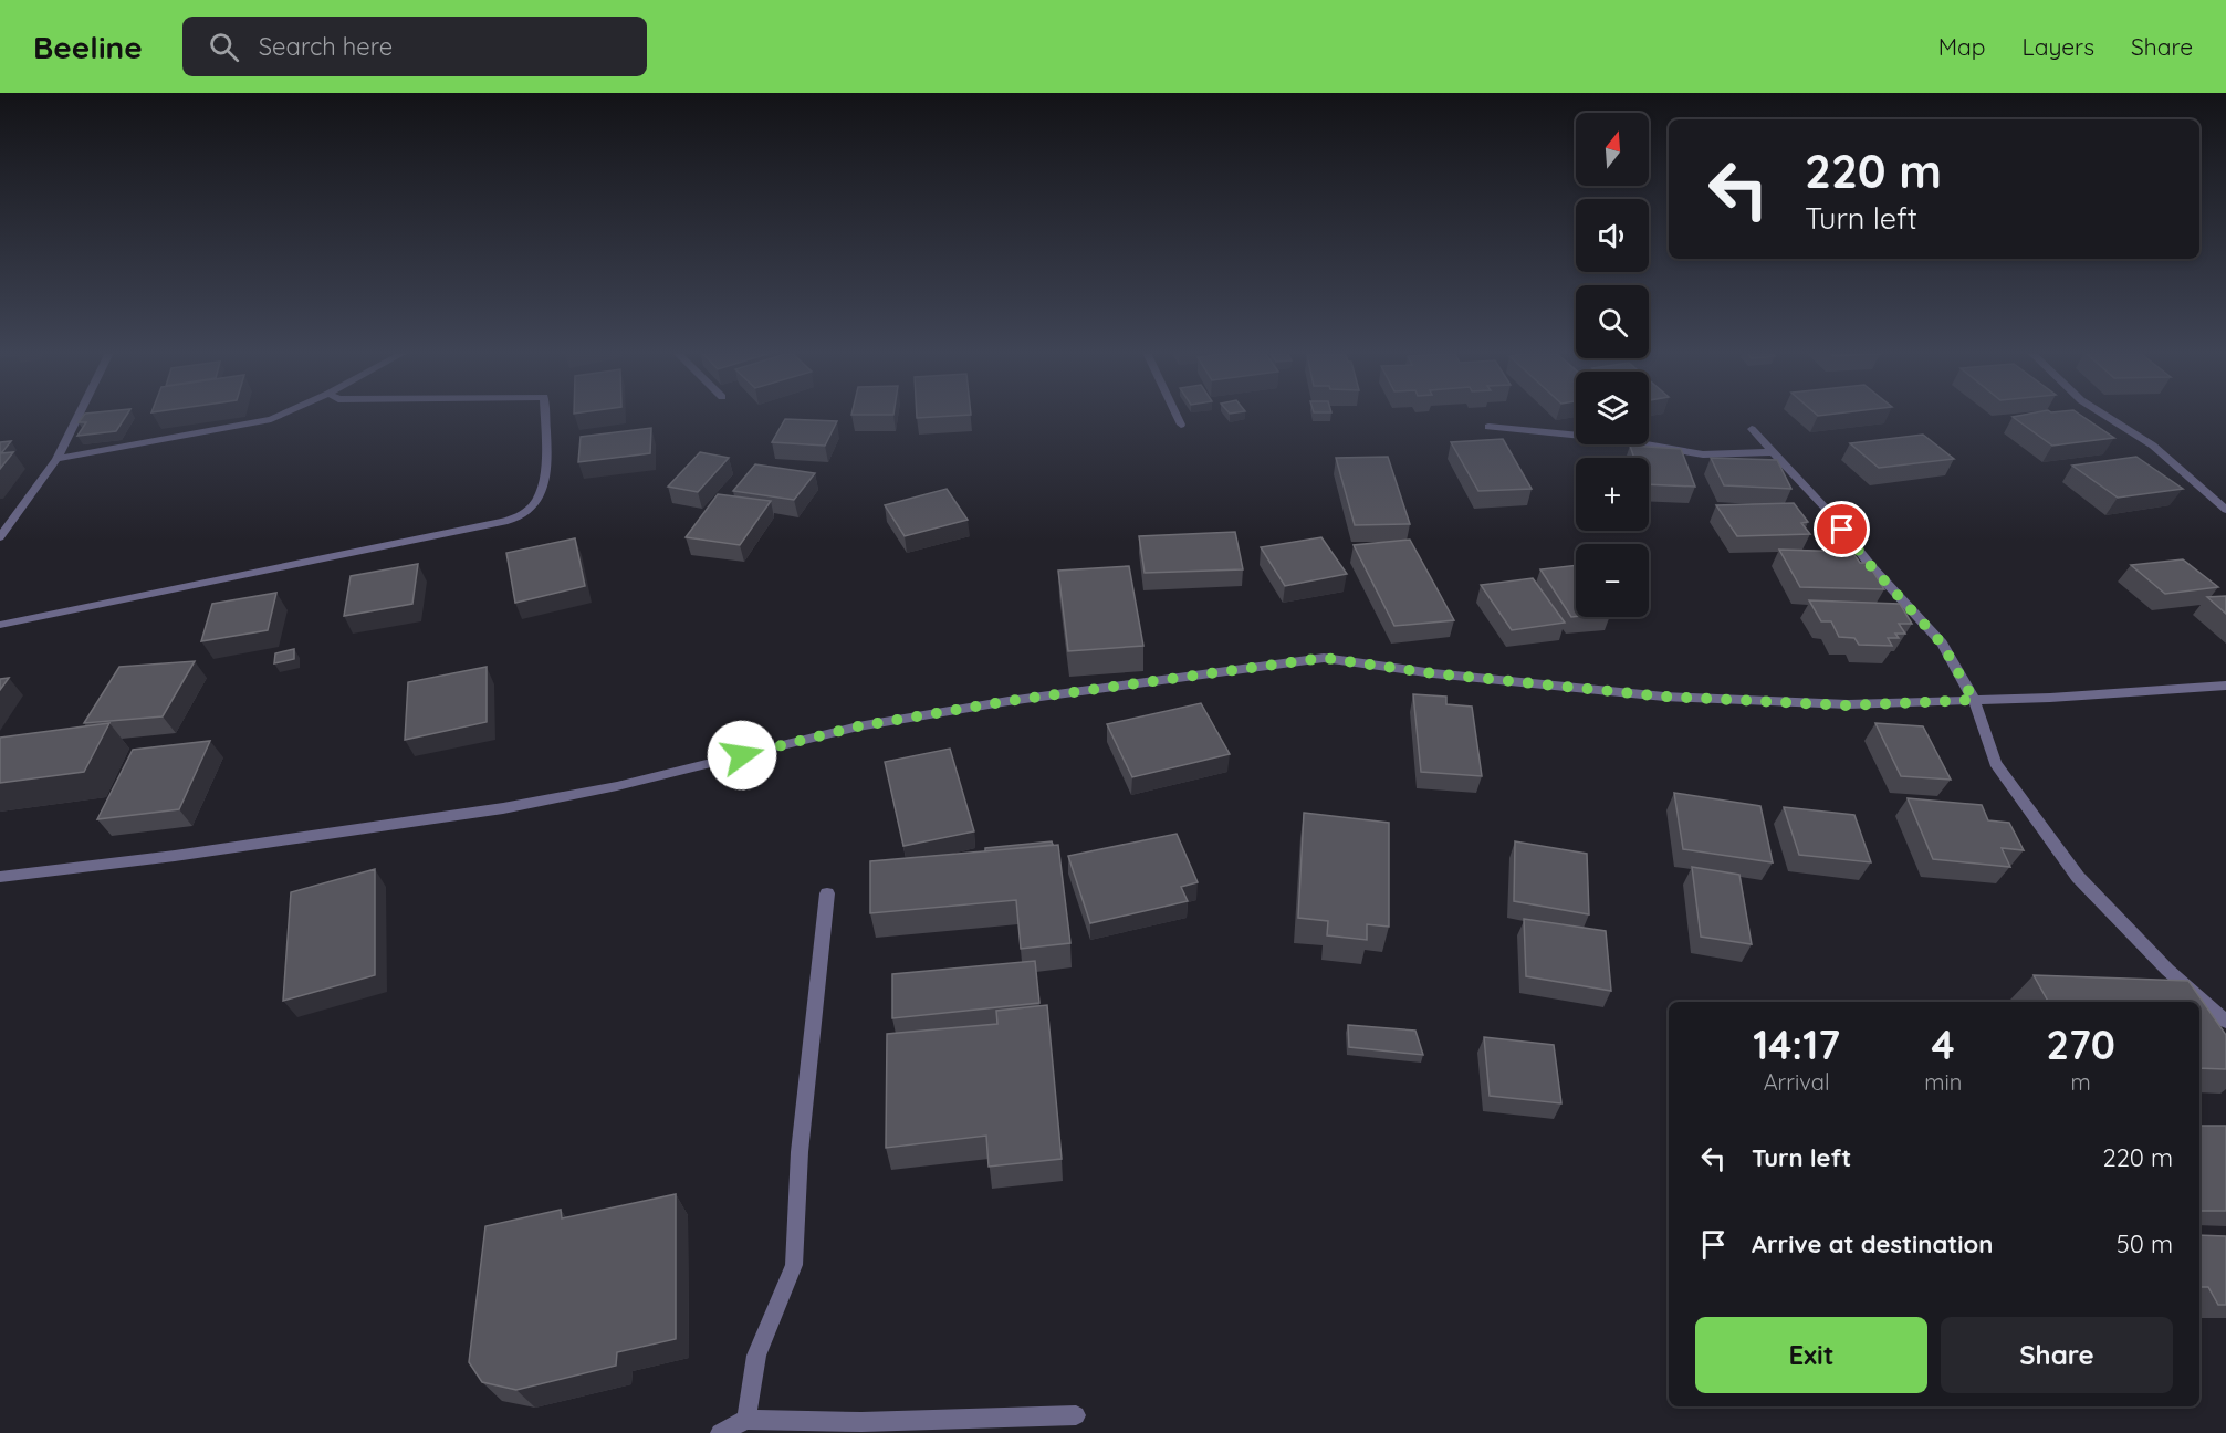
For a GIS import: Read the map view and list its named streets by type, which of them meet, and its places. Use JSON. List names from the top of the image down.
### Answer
{
  "north": "top",
  "page": {
    "header": "Beeline",
    "search": "Search here",
    "nav": ["Map", "Layers", "Share"],
    "map_buttons": ["+", "−"],
    "turn": ["220 m", "Turn left"],
    "eta": [
      "14:17",
      "Arrival",
      "4",
      "min",
      "270",
      "m"
    ],
    "list": [
      {
        "name": "Turn left",
        "value": "220 m"
      },
      {
        "name": "Arrive at destination",
        "value": "50 m"
      }
    ],
    "buttons": ["Exit", "Share"]
  }
}
